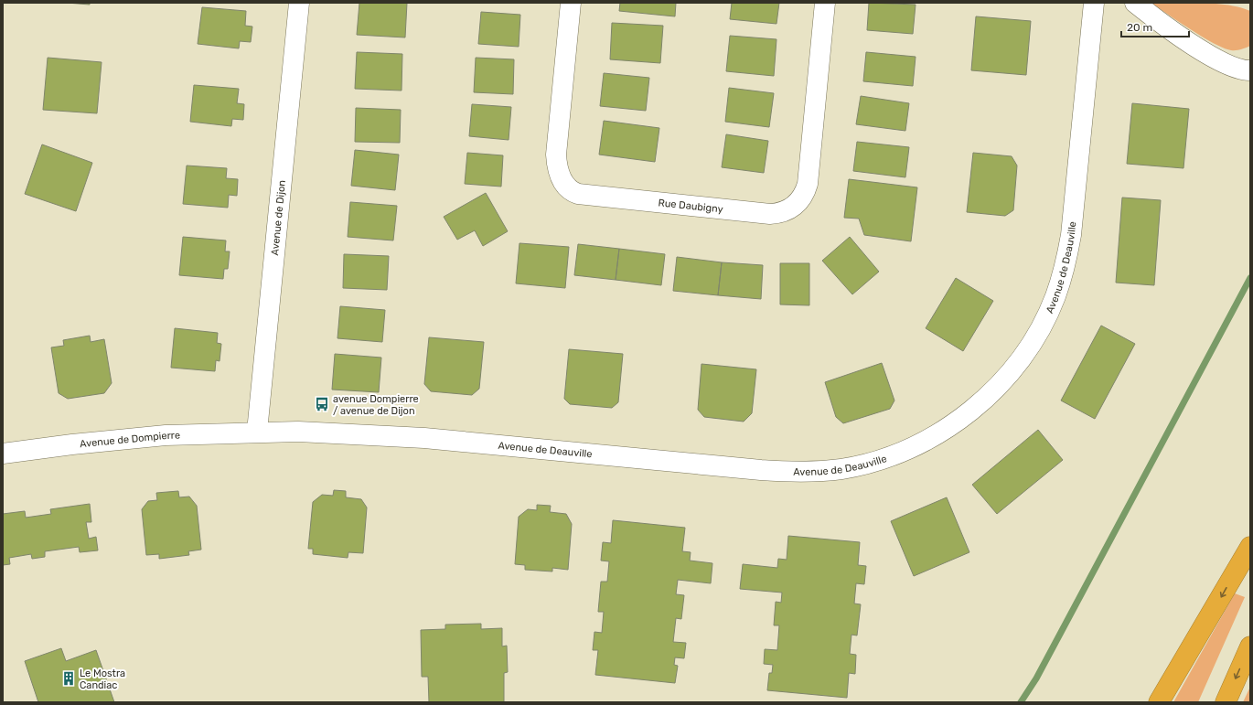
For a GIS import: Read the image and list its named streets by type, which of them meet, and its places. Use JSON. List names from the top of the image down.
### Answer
{
  "streets": {
    "street": [
      "Rue Daubigny",
      "Avenue de Dijon",
      "Avenue de Deauville",
      "Avenue de Dompierre"
    ]
  },
  "crossings": [
    ["Avenue de Dijon", "Avenue de Deauville"],
    ["Avenue de Dijon", "Avenue de Dompierre"],
    ["Avenue de Deauville", "Avenue de Dompierre"]
  ],
  "places": {
    "bus stop": ["avenue Dompierre / avenue de Dijon"],
    "building": ["Le Mostra Candiac"]
  },
  "scale_bar": "20 m"
}
